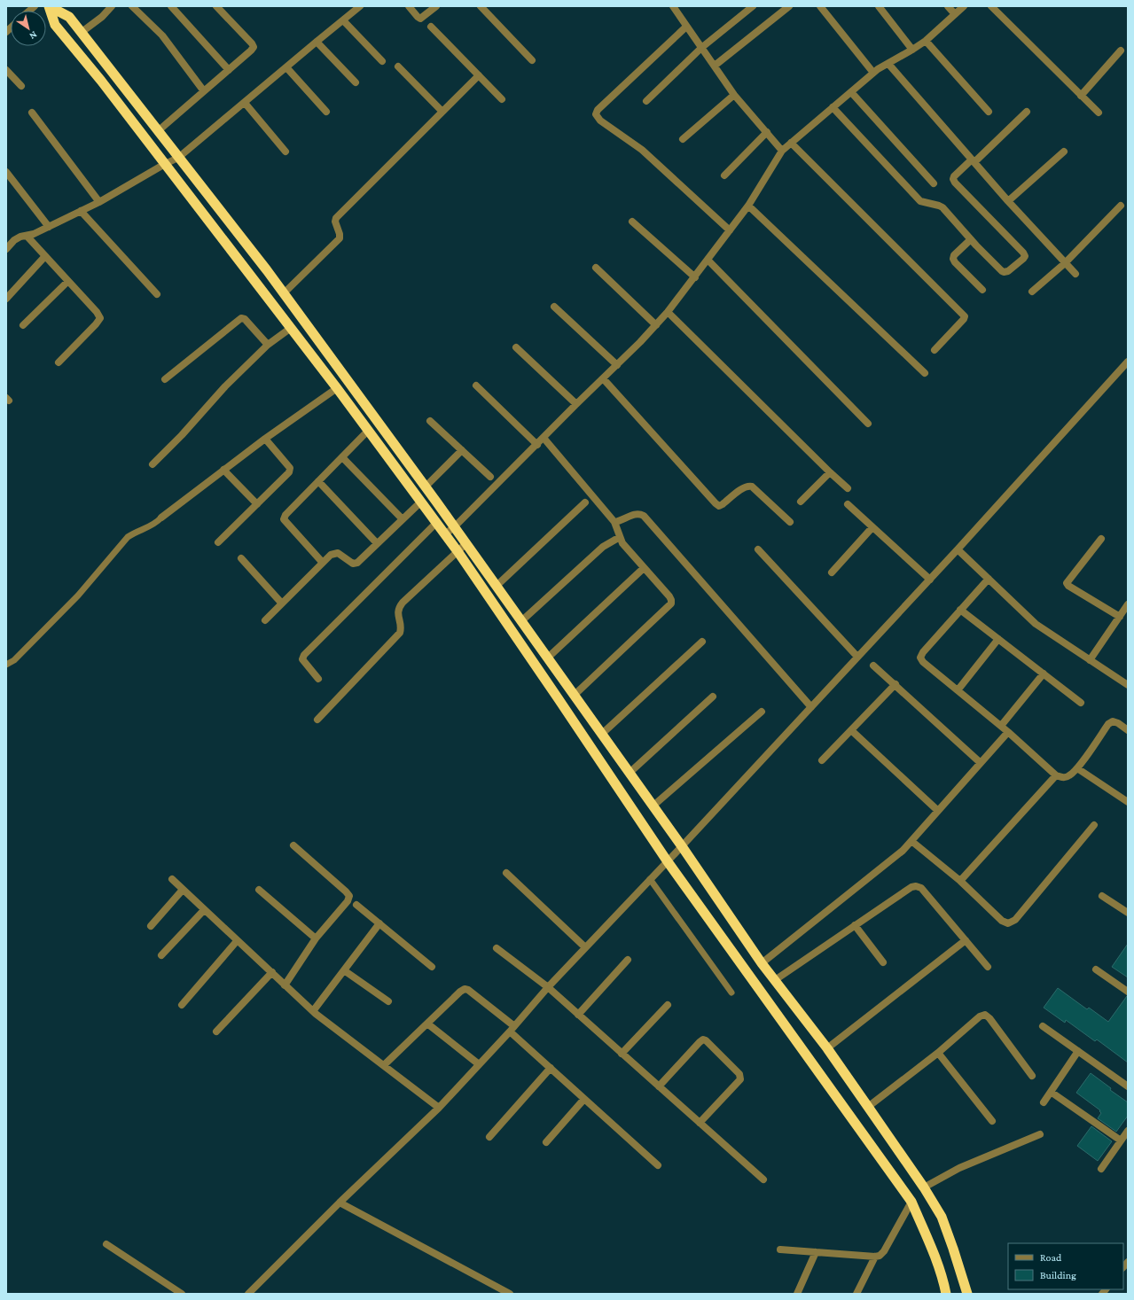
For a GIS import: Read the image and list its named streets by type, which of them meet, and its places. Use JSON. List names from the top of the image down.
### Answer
{
  "legend": ["Road", "Building"],
  "north": "bottom right"
}
